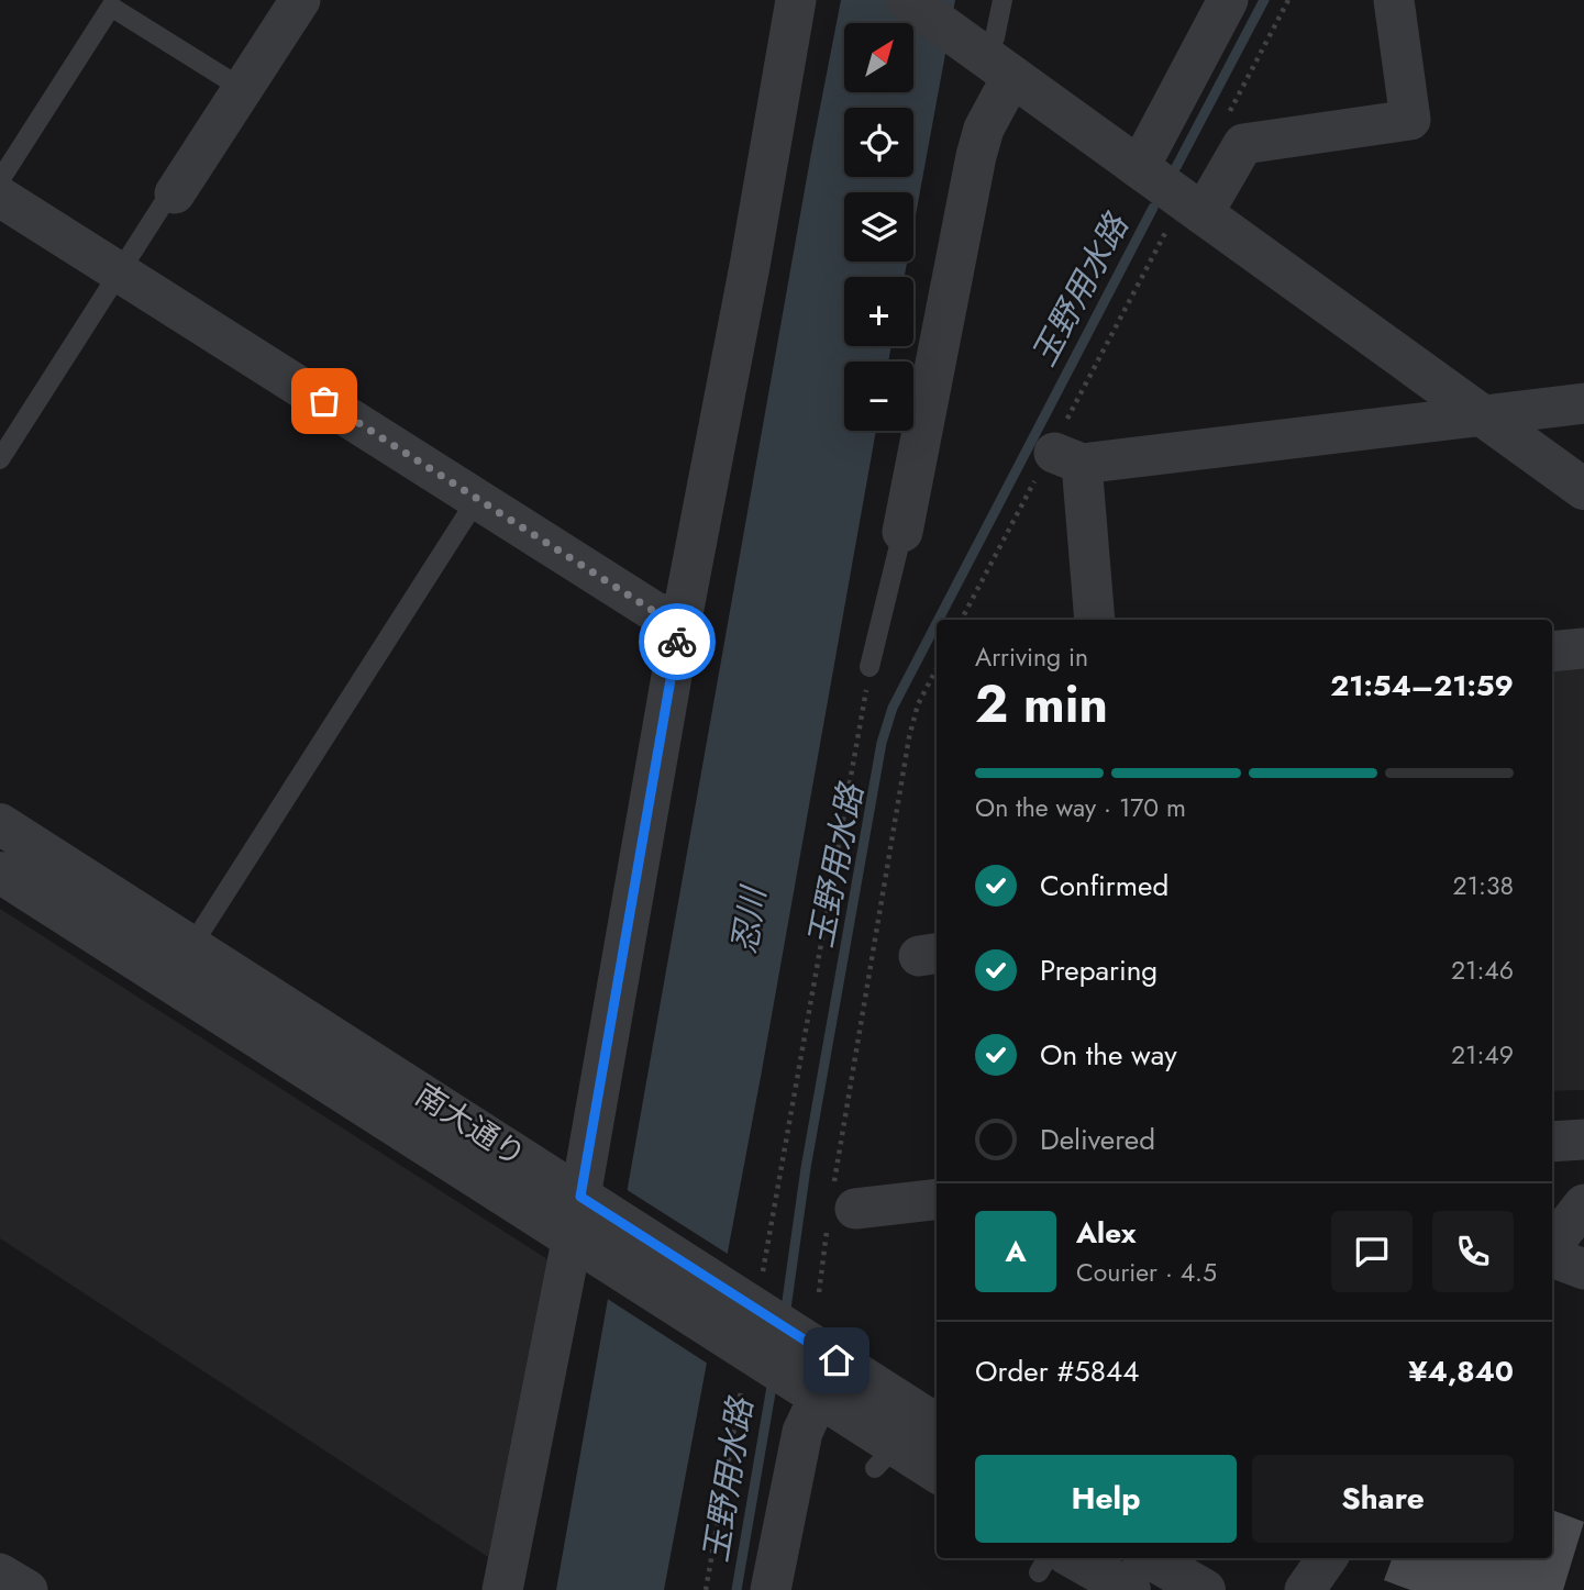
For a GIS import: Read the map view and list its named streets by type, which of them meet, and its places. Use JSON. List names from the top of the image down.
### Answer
{
  "streets": {
    "street": ["南大通り"]
  },
  "water": ["玉野用水路", "忍川"],
  "north": "top right",
  "page": {
    "map_buttons": ["+", "−"],
    "heading": ["2 min", "Arriving in", "21:54–21:59"],
    "panel": [
      "Alex",
      "Courier · 4.5",
      "Order #5844",
      "¥4,840"
    ],
    "bar": "On the way · 170 m",
    "list": [
      ["Confirmed", "21:38"],
      ["Preparing", "21:46"],
      ["On the way", "21:49"],
      "Delivered"
    ],
    "round": "A",
    "buttons": ["Help", "Share"]
  }
}
